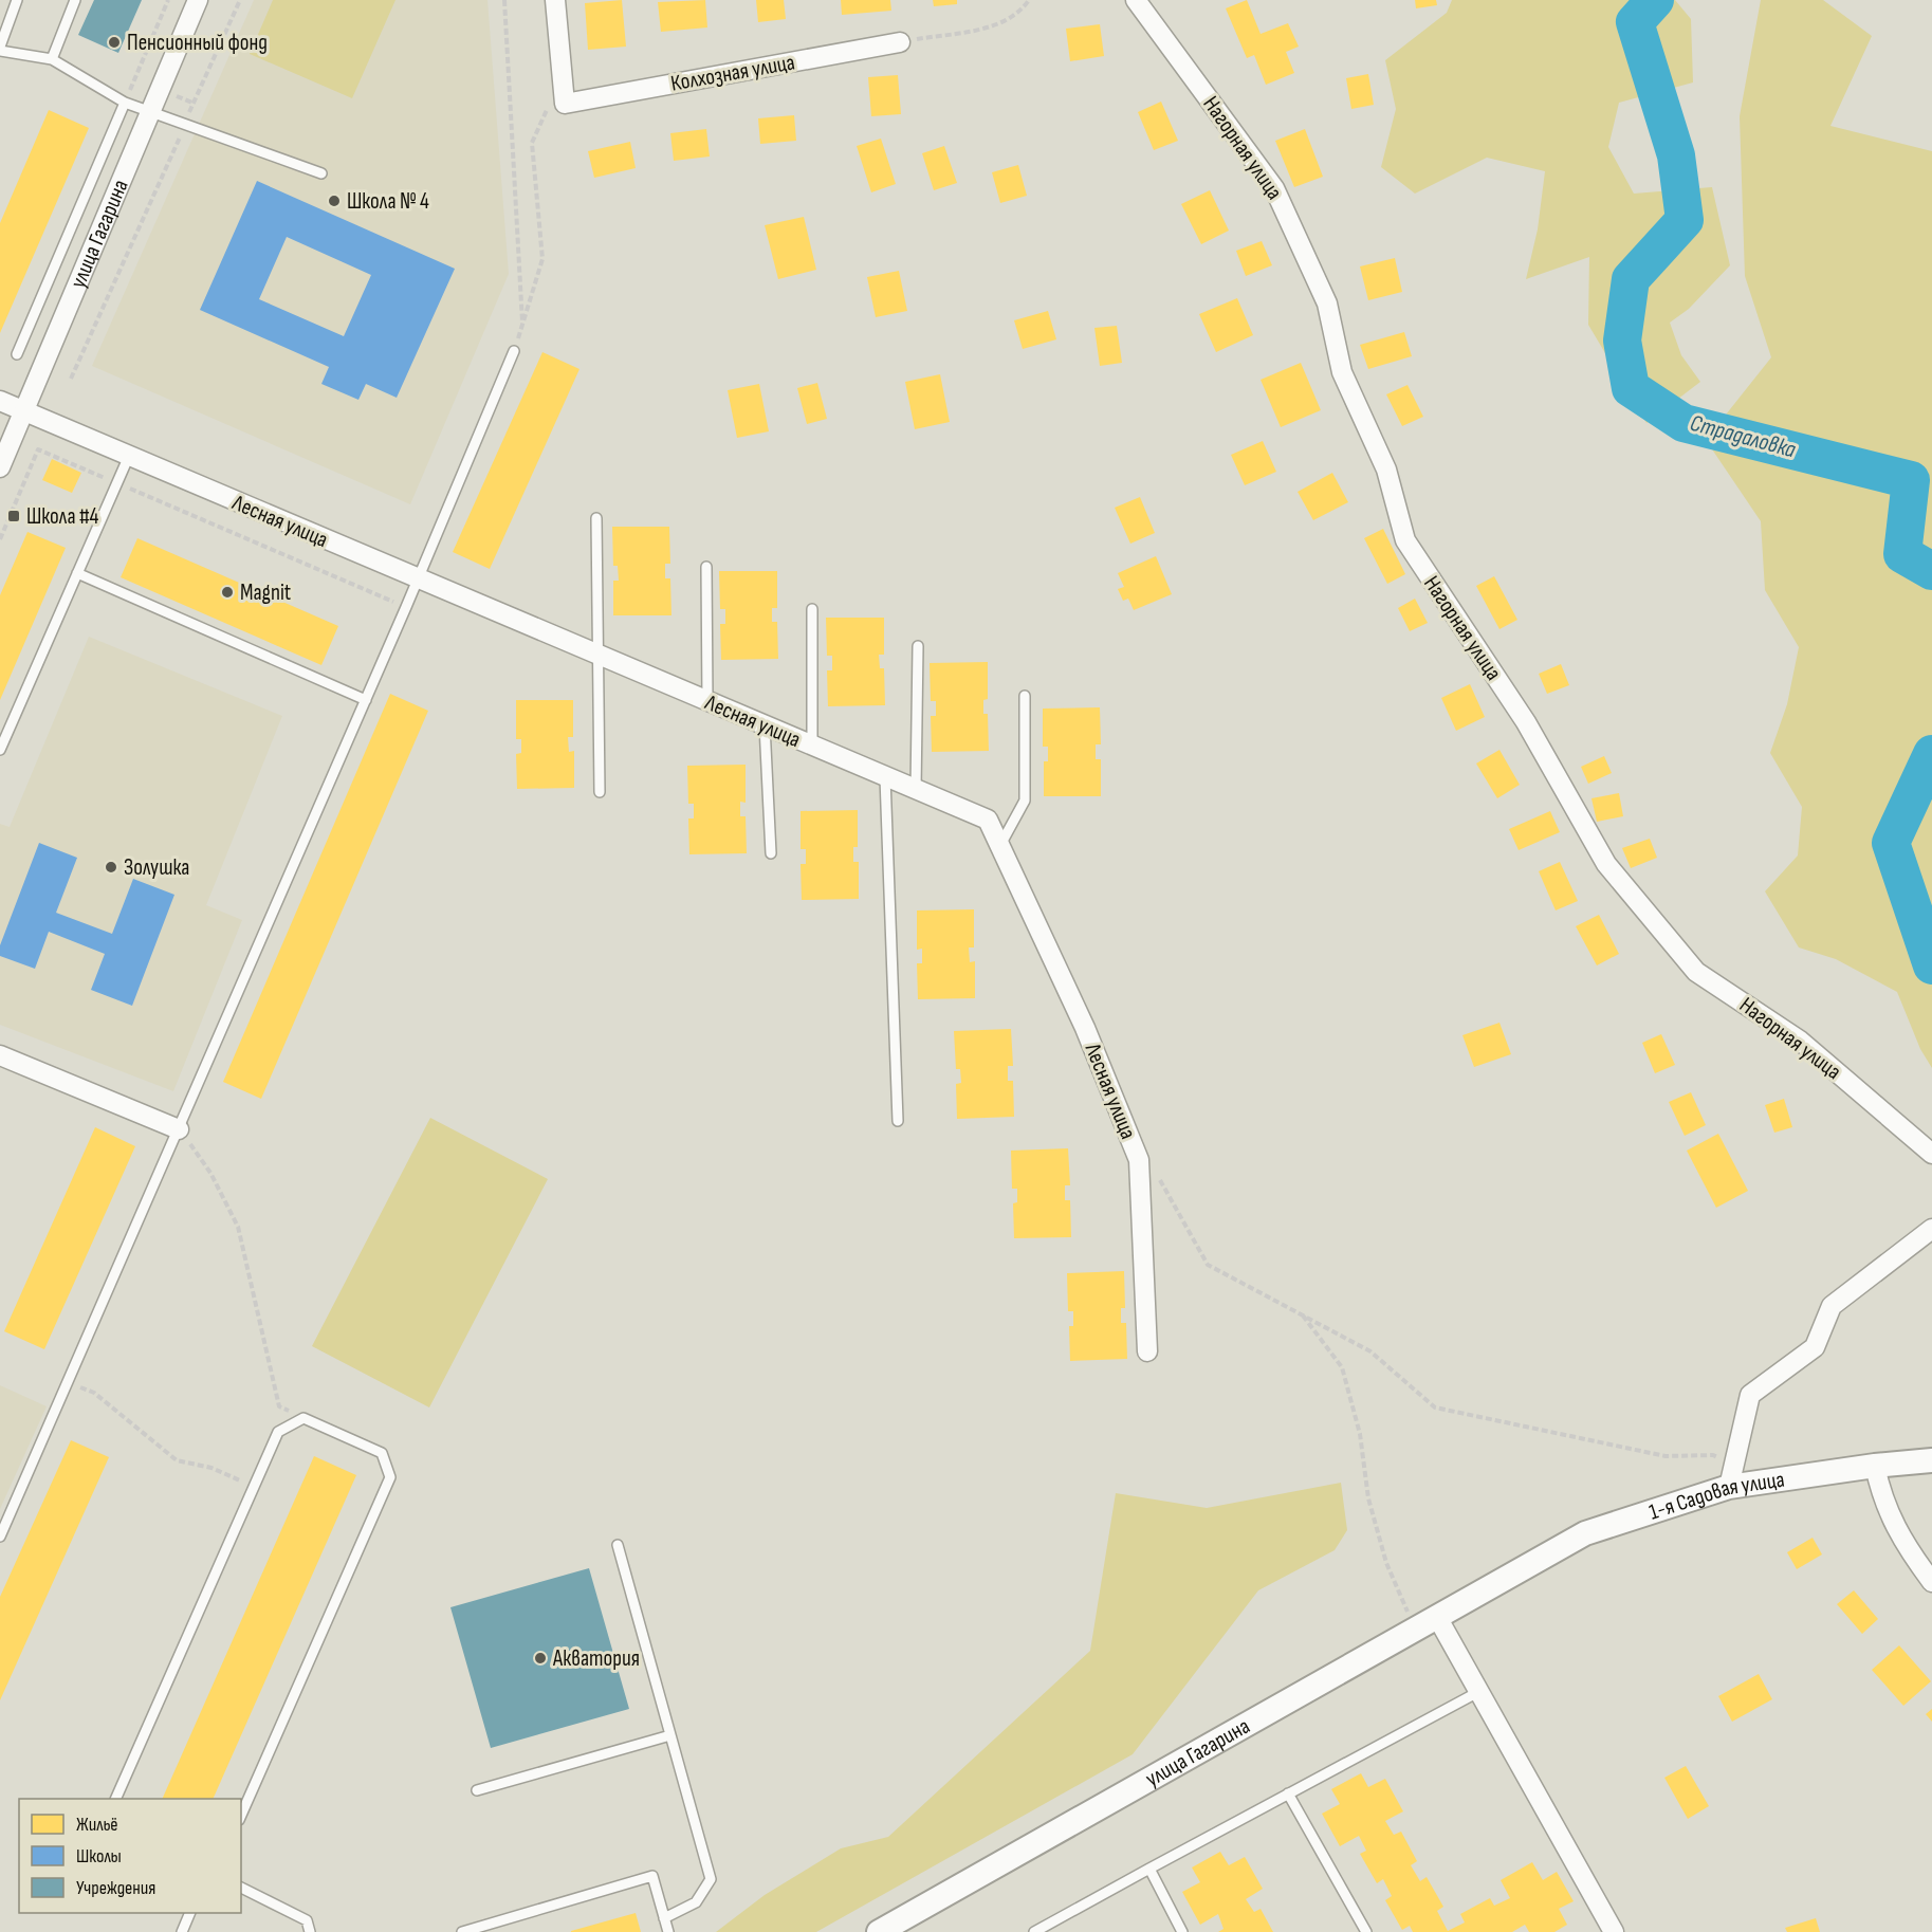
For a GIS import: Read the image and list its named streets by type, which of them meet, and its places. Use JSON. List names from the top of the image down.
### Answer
{
  "streets": {
    "street": [
      "Колхозная улица",
      "Нагорная улица",
      "улица Гагарина",
      "Лесная улица",
      "1-я Садовая улица"
    ]
  },
  "crossings": [
    ["улица Гагарина", "Лесная улица"],
    ["улица Гагарина", "1-я Садовая улица"]
  ],
  "water": ["Страдаловка"],
  "places": {
    "other": [
      "Пенсионный фонд",
      "Школа № 4",
      "Magnit",
      "Золушка",
      "Акватория"
    ],
    "transit": ["Школа #4"]
  },
  "legend": ["Жильё", "Школы", "Учреждения"]
}
